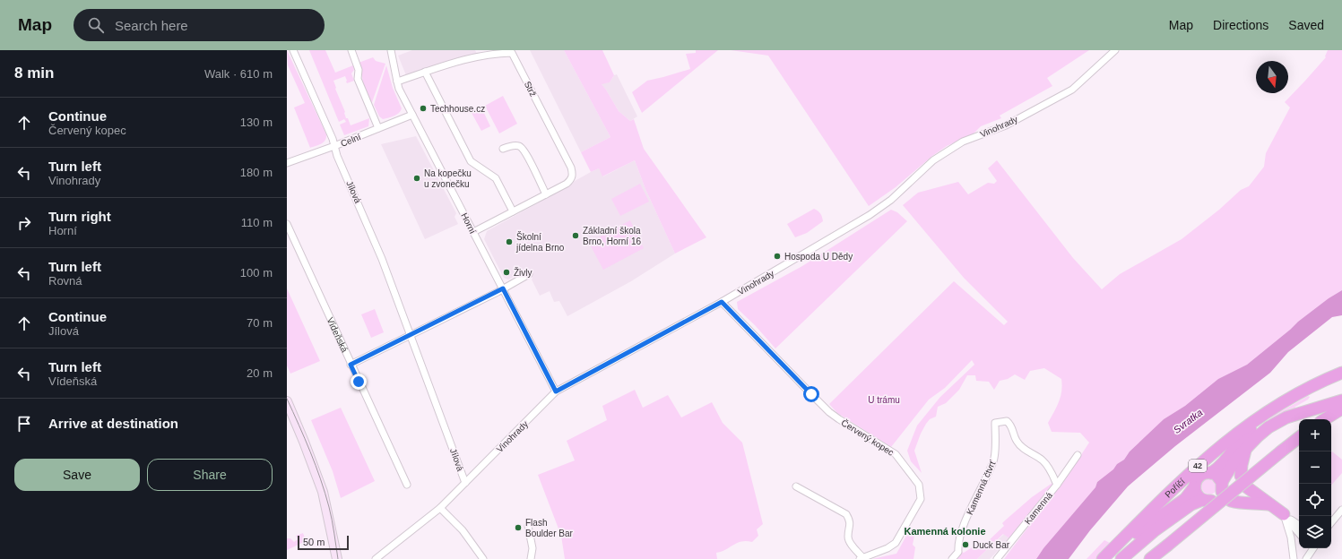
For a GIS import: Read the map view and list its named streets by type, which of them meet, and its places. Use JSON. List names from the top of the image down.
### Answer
{
  "streets": {
    "highway": ["42", "Poříčí"],
    "street": [
      "Strž",
      "Vinohrady",
      "Celní",
      "Jílová",
      "Horní",
      "Vídeňská",
      "Červený kopec",
      "Kamenná čtvrť",
      "Kamenná"
    ]
  },
  "crossings": [
    ["Strž", "Horní"],
    ["Vinohrady", "Jílová"],
    ["Vinohrady", "Horní"],
    ["Vinohrady", "Červený kopec"],
    ["Celní", "Jílová"],
    ["Celní", "Horní"],
    ["42", "Poříčí"],
    ["Kamenná čtvrť", "Kamenná"]
  ],
  "districts": ["Kamenná kolonie"],
  "water": ["Svratka"],
  "parks": ["U trámu"],
  "places": [
    "Techhouse.cz",
    "Na kopečku u zvonečku",
    "Základní škola Brno, Horní 16",
    "Školní jídelna Brno",
    "Hospoda U Dědy",
    "Živly",
    "Flash Boulder Bar",
    "Duck Bar"
  ],
  "scale_bar": "50 m",
  "north": "bottom",
  "page": {
    "header": "Map",
    "search": "Search here",
    "nav": ["Map", "Directions", "Saved"],
    "heading": ["8 min", "Walk · 610 m"],
    "list": [
      ["Continue", "Červený kopec", "130 m"],
      ["Turn left", "Vinohrady", "180 m"],
      ["Turn right", "Horní", "110 m"],
      ["Turn left", "Rovná", "100 m"],
      ["Continue", "Jílová", "70 m"],
      ["Turn left", "Vídeňská", "20 m"],
      "Arrive at destination"
    ],
    "map_buttons": ["+", "−"],
    "buttons": ["Save", "Share"],
    "scale": "50 m"
  }
}
